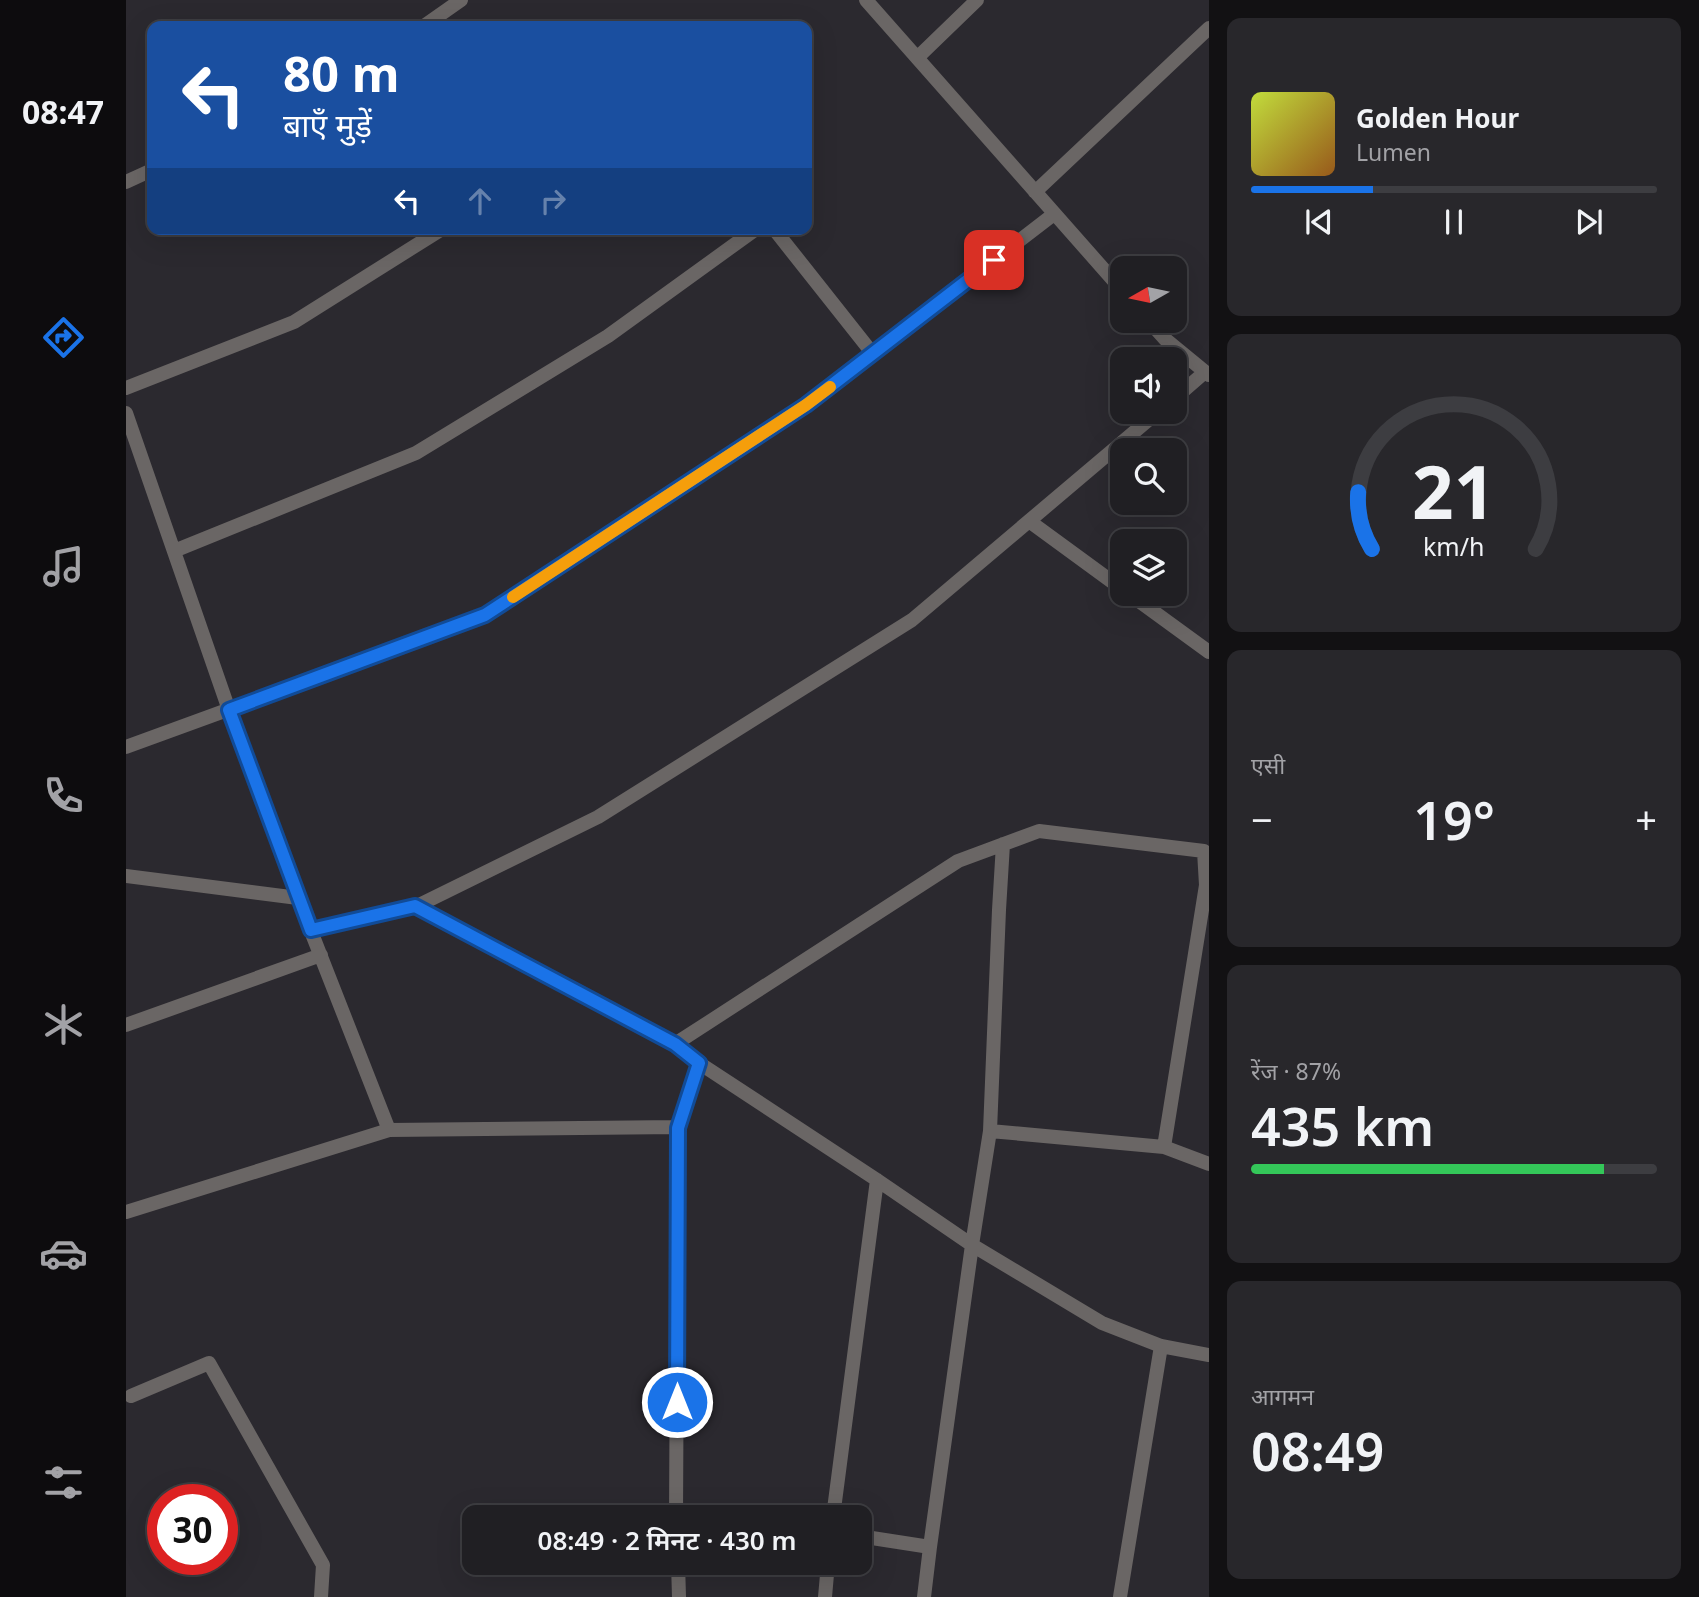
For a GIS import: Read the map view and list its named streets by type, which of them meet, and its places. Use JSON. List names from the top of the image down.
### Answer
{
  "north": "left",
  "page": {
    "tabs": "08:47",
    "turn": ["80 m", "बाएँ मुड़ें"],
    "song": ["Golden Hour", "Lumen"],
    "tile": [
      "एसी",
      ["रेंज · 87%", "435 km"],
      ["आगमन", "08:49"]
    ],
    "heat": ["−", "19°", "+"],
    "limit": "30",
    "trip": "08:49 · 2 मिनट · 430 m",
    "gauge": ["21", "km/h"]
  }
}
